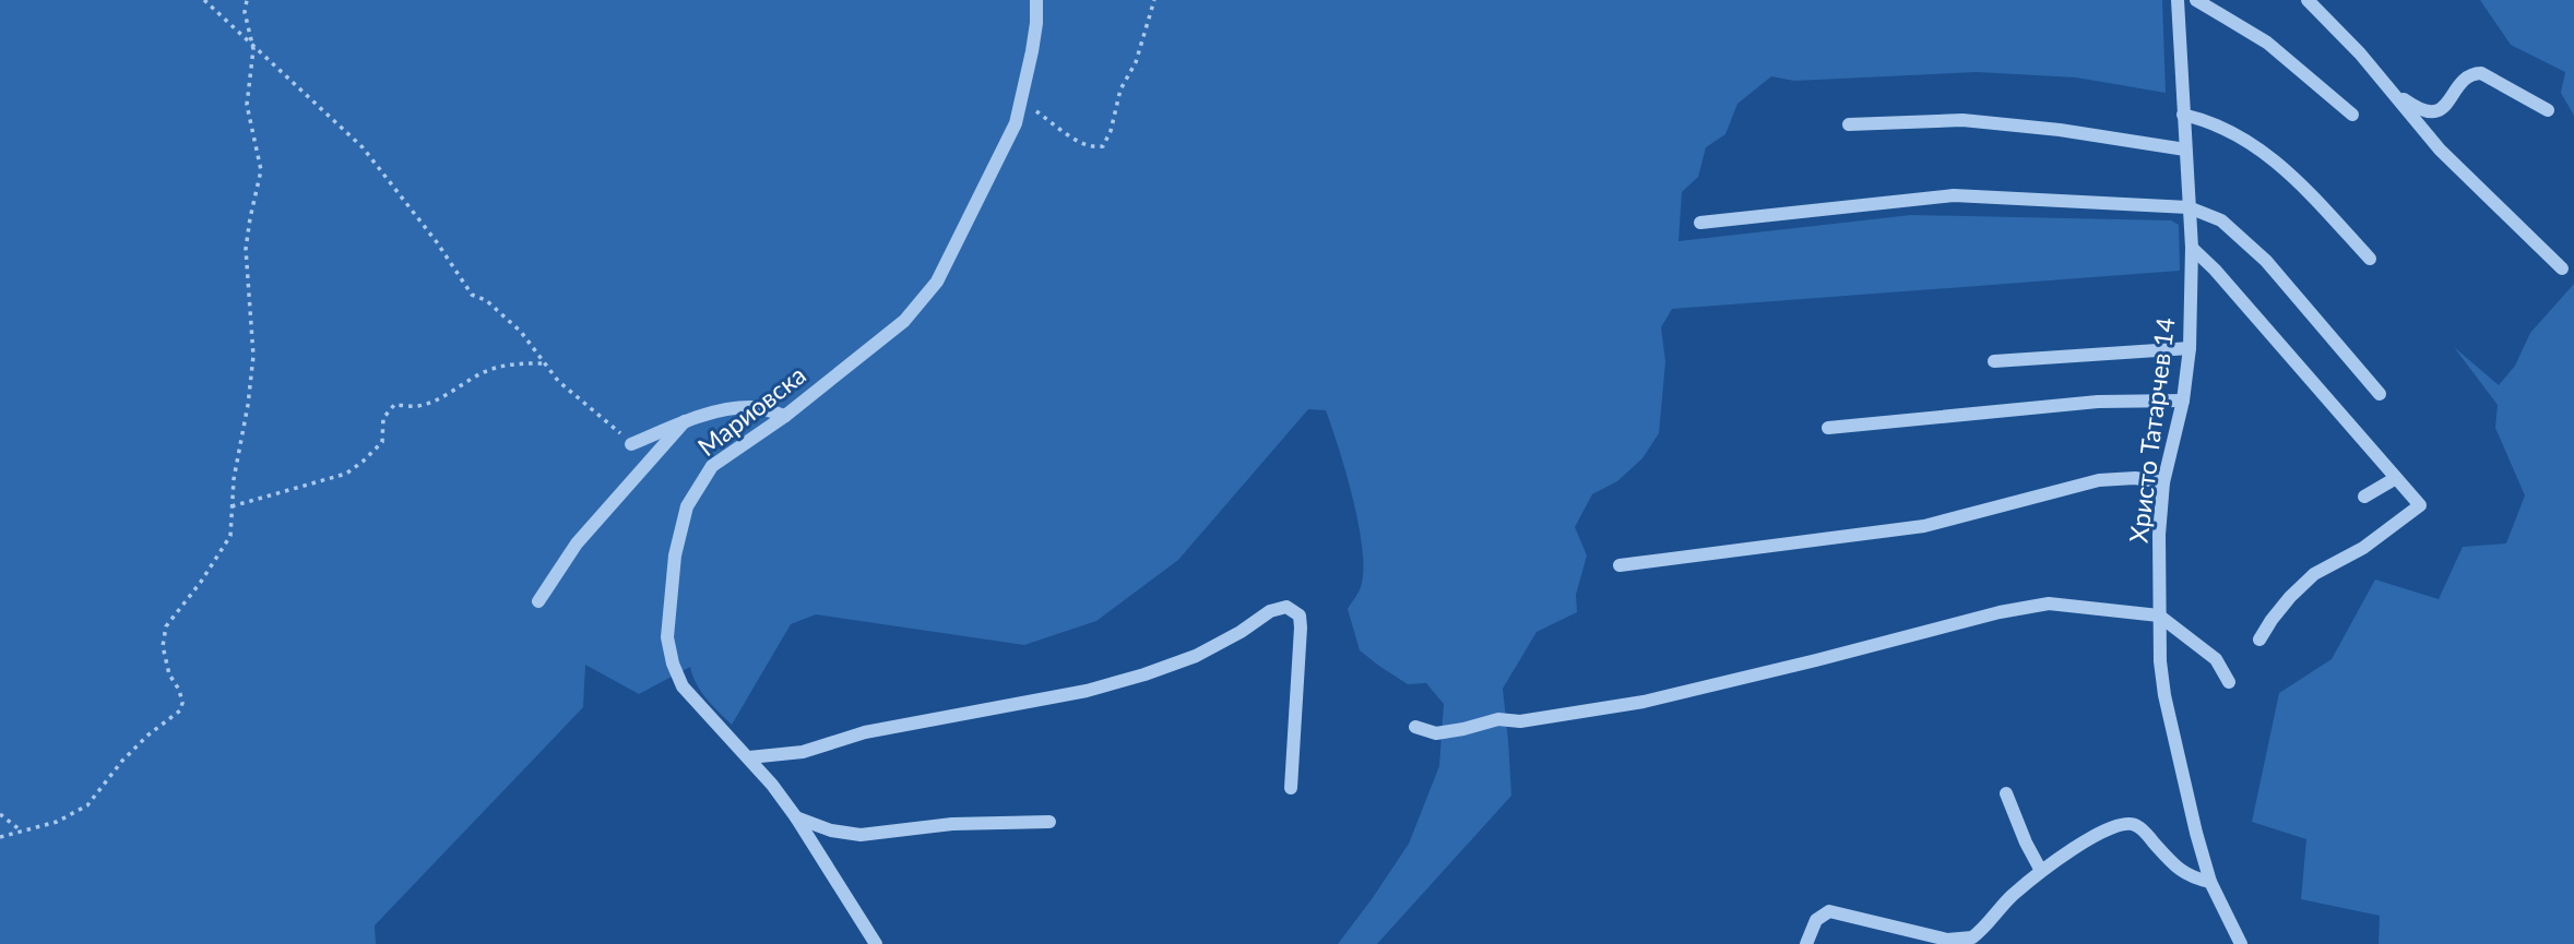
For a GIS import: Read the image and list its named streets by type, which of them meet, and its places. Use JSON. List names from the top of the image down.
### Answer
{
  "streets": {
    "street": ["Мариовска", "Христо Татарчев 14"]
  }
}
